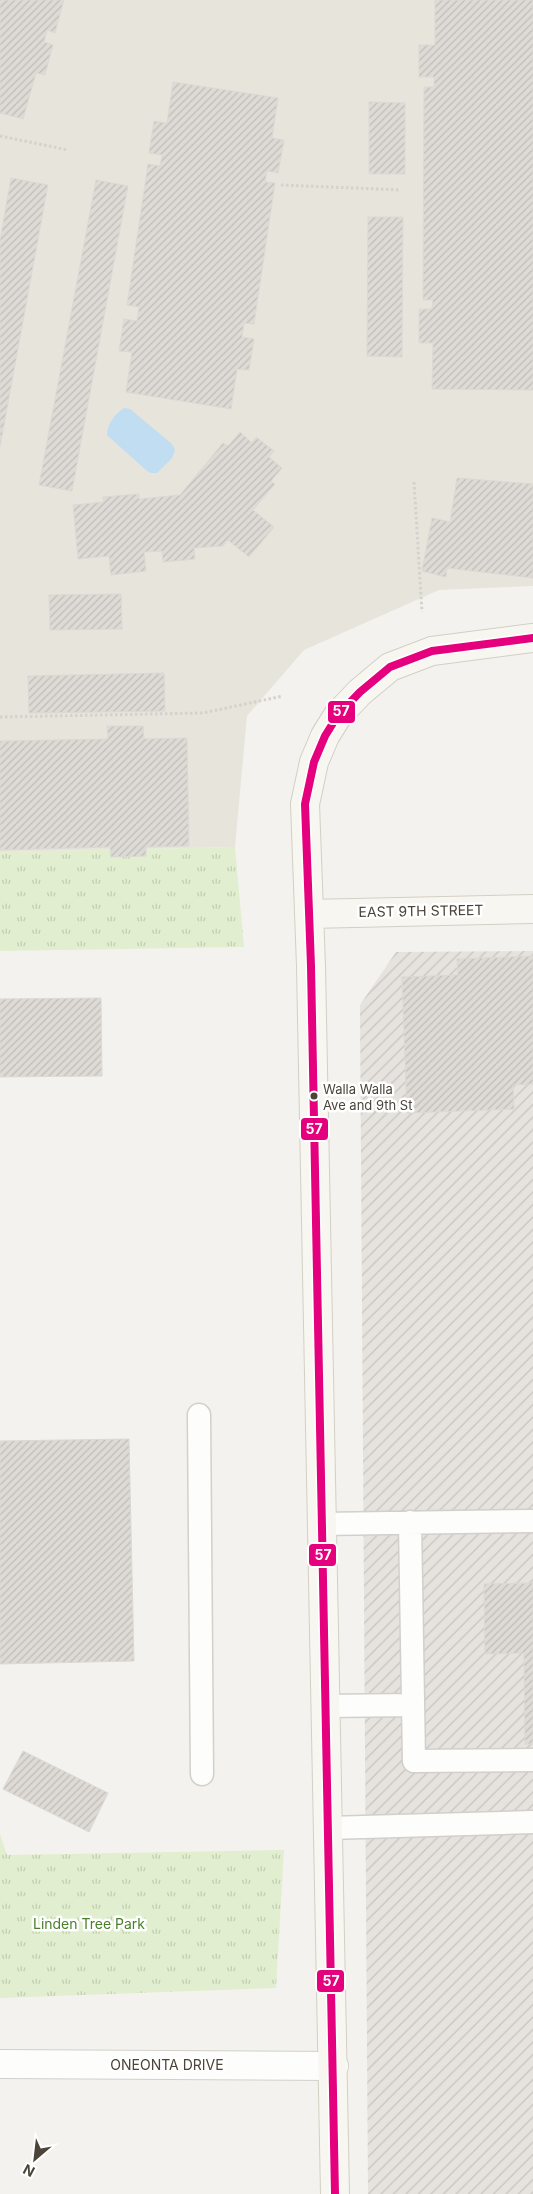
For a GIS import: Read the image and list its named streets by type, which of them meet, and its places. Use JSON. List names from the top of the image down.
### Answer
{
  "streets": {
    "street": ["EAST 9TH STREET", "ONEONTA DRIVE"]
  },
  "parks": ["Linden Tree Park"],
  "places": ["Walla Walla Ave and 9th St"],
  "lines": ["transit line 57"],
  "north": "bottom left"
}
